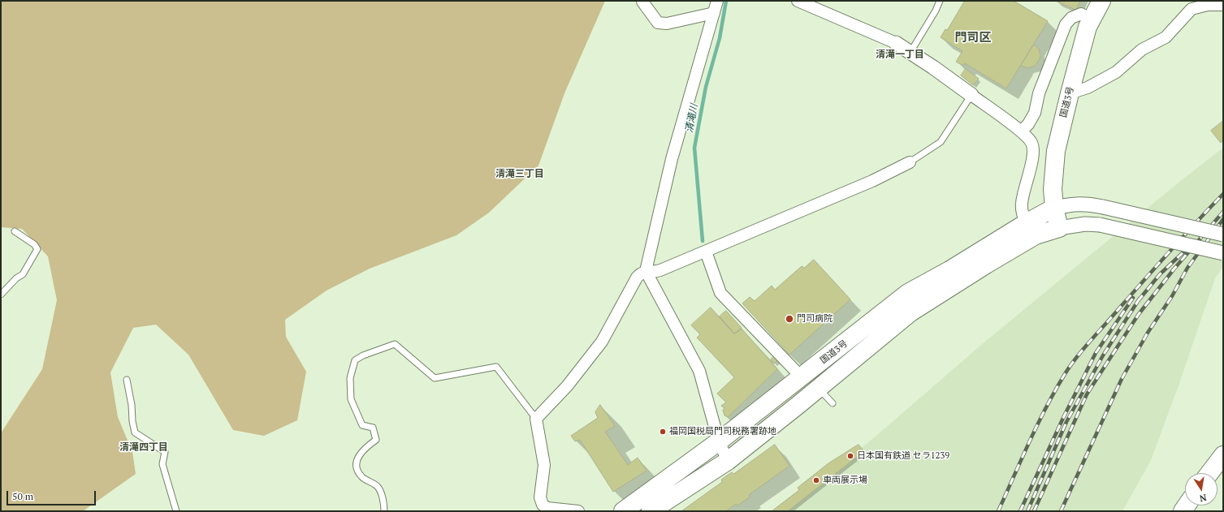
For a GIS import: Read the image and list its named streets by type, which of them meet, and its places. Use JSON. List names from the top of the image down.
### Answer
{
  "streets": {
    "highway": ["国道3号"]
  },
  "districts": [
    "門司区",
    "清滝一丁目",
    "清滝三丁目",
    "清滝四丁目"
  ],
  "water": ["清滝川"],
  "places": [
    "門司病院",
    "福岡国税局門司税務署跡地",
    "日本国有鉄道 セラ1239",
    "車両展示場"
  ],
  "scale_bar": "50 m",
  "north": "bottom"
}
